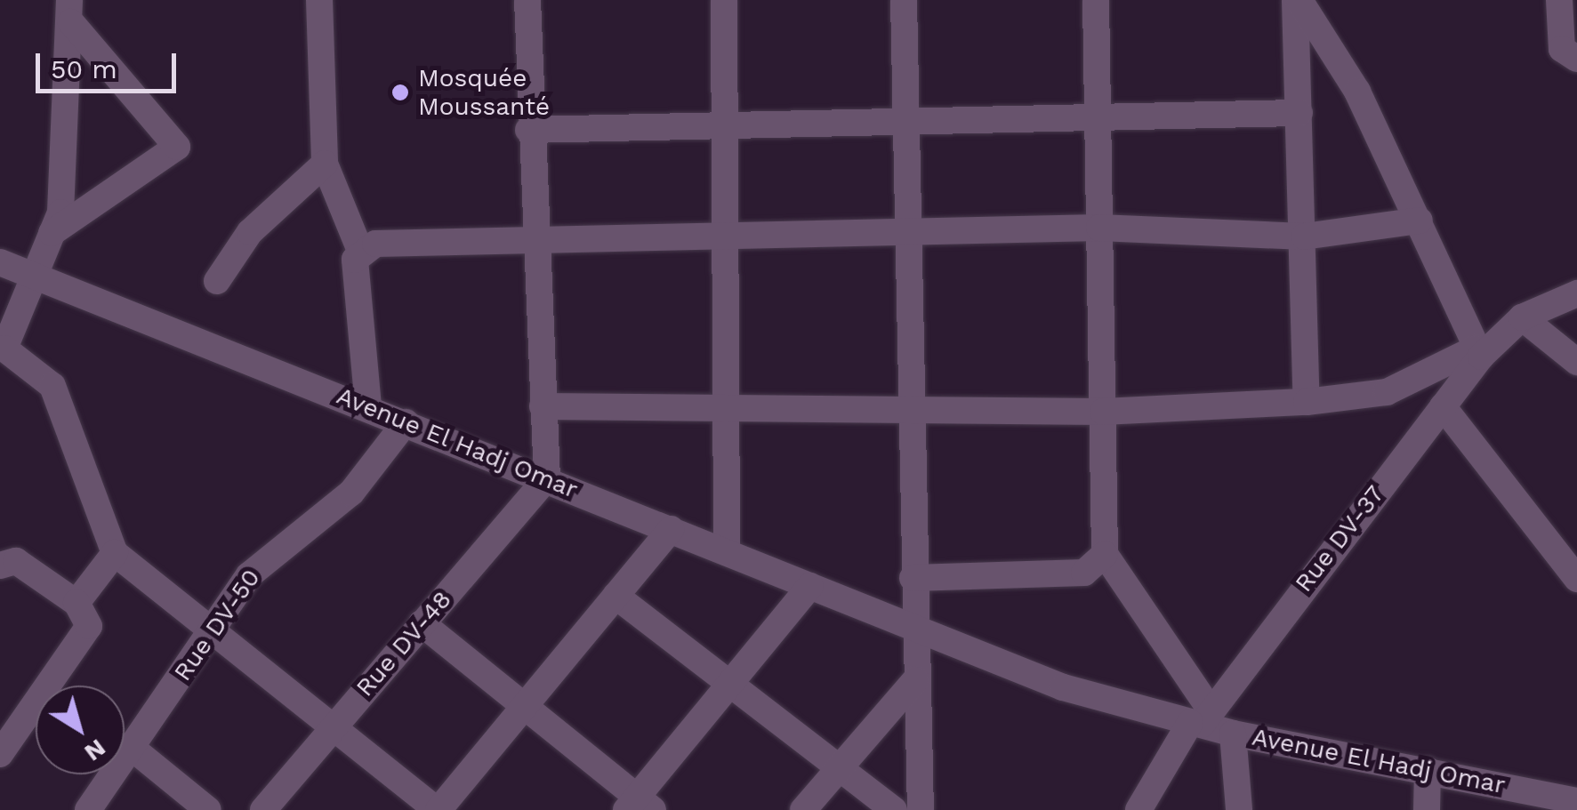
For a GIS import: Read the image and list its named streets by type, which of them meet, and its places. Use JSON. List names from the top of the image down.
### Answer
{
  "streets": {
    "street": [
      "Avenue El Hadj Omar",
      "Rue DV-37",
      "Rue DV-50",
      "Rue DV-48"
    ]
  },
  "crossings": [
    ["Avenue El Hadj Omar", "Rue DV-37"],
    ["Avenue El Hadj Omar", "Rue DV-50"],
    ["Avenue El Hadj Omar", "Rue DV-48"]
  ],
  "places": ["Mosquée Moussanté"],
  "scale_bar": "50 m",
  "north": "bottom right"
}
